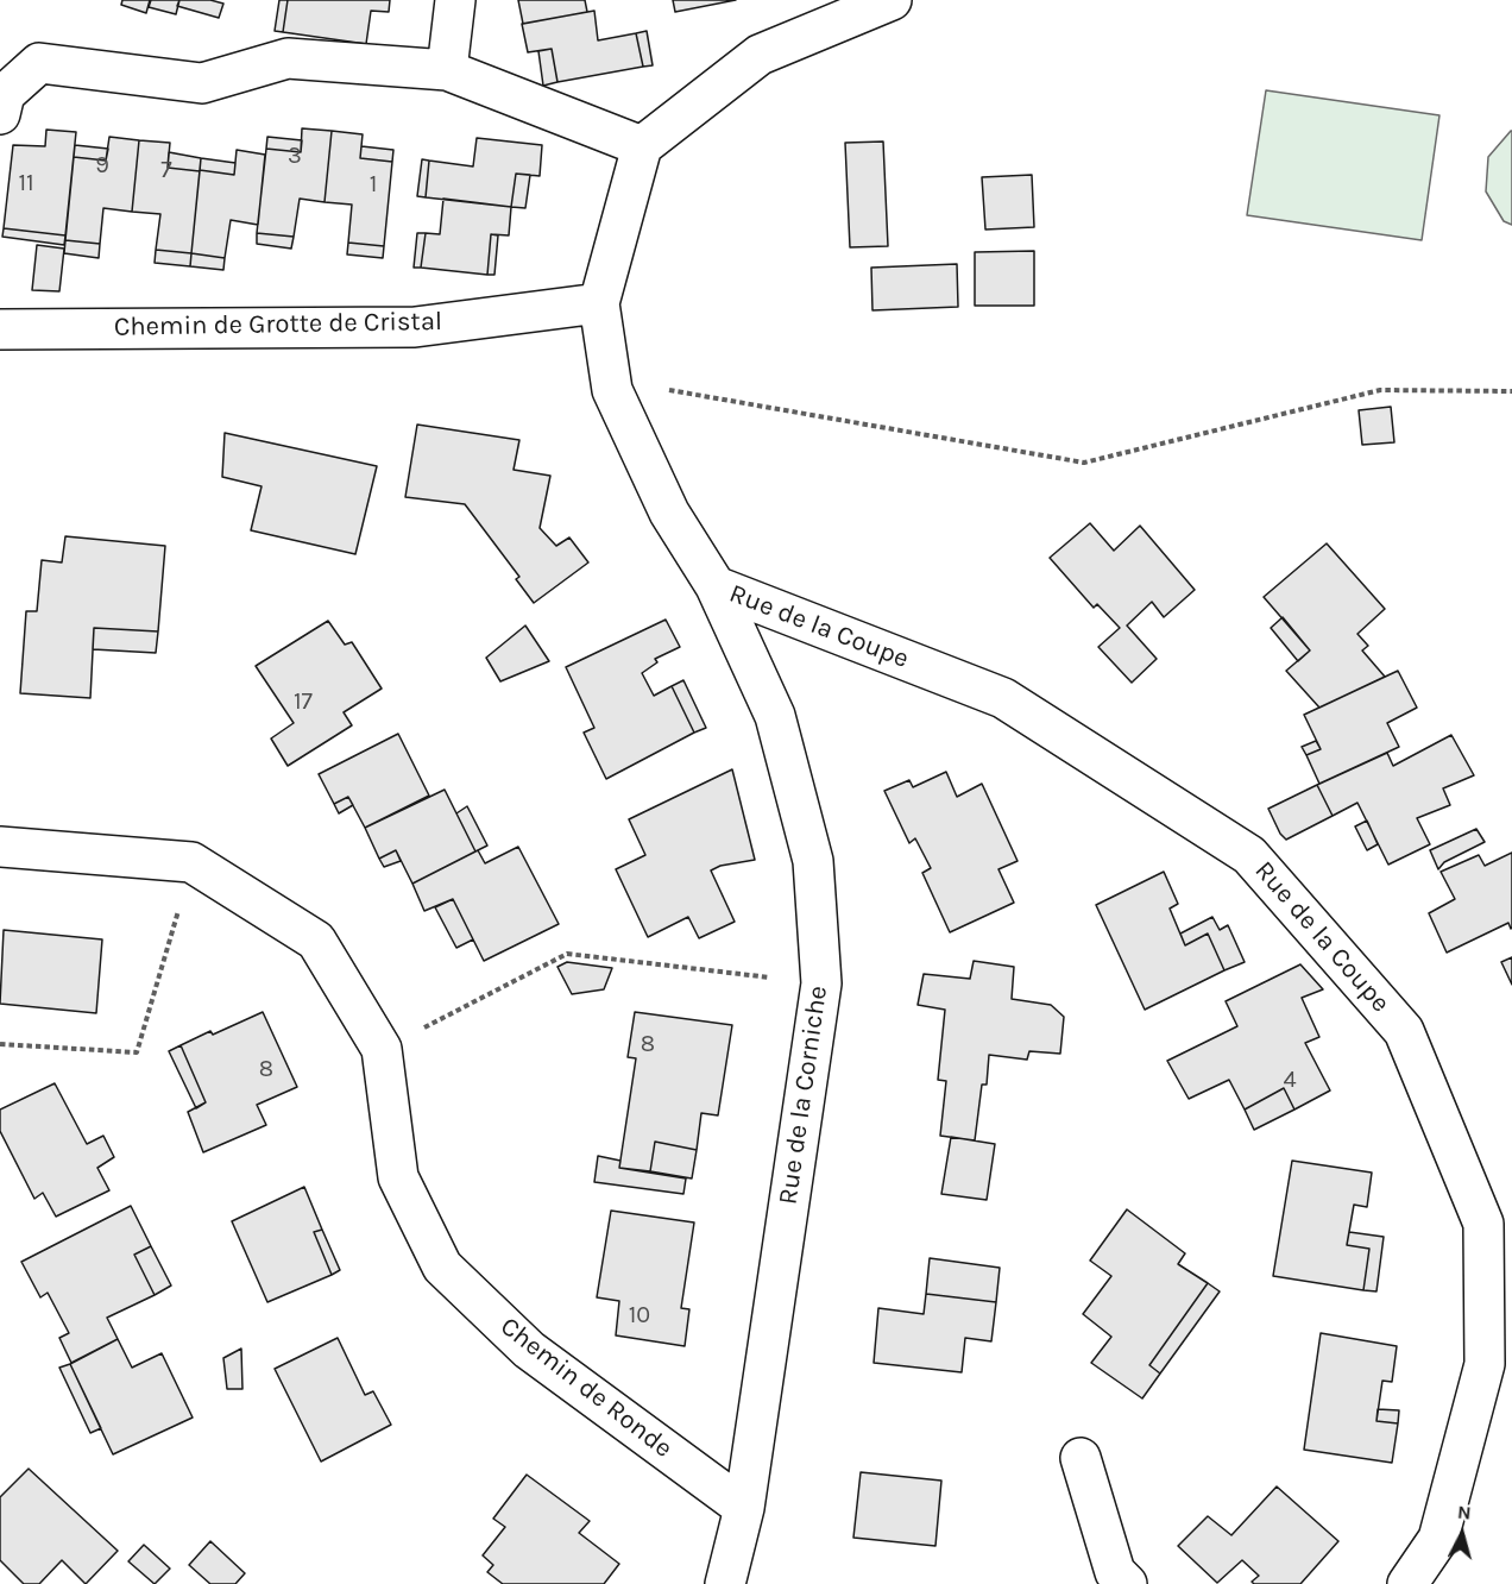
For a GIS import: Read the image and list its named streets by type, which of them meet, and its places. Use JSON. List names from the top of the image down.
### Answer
{
  "streets": {
    "street": [
      "Chemin de Grotte de Cristal",
      "Rue de la Coupe",
      "Rue de la Corniche",
      "Chemin de Ronde"
    ]
  },
  "crossings": [
    ["Chemin de Grotte de Cristal", "Rue de la Corniche"],
    ["Rue de la Coupe", "Rue de la Corniche"],
    ["Rue de la Corniche", "Chemin de Ronde"]
  ],
  "house_numbers": [
    "3",
    "9",
    "7",
    "11",
    "1",
    "17",
    "8",
    "8",
    "4",
    "10"
  ],
  "north": "top"
}
